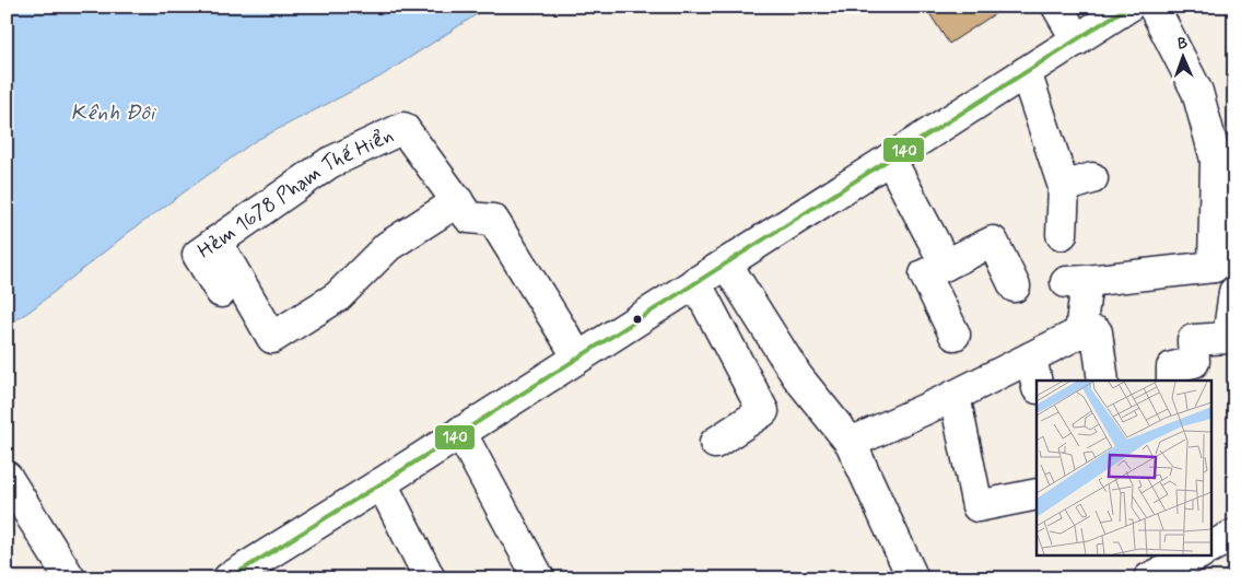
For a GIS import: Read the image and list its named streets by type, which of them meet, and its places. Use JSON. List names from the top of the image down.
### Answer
{
  "streets": {
    "street": ["Hẻm 1678 Phạm Thế Hiển"]
  },
  "water": ["Kênh Đôi"],
  "lines": ["transit line 140"],
  "north": "top"
}
